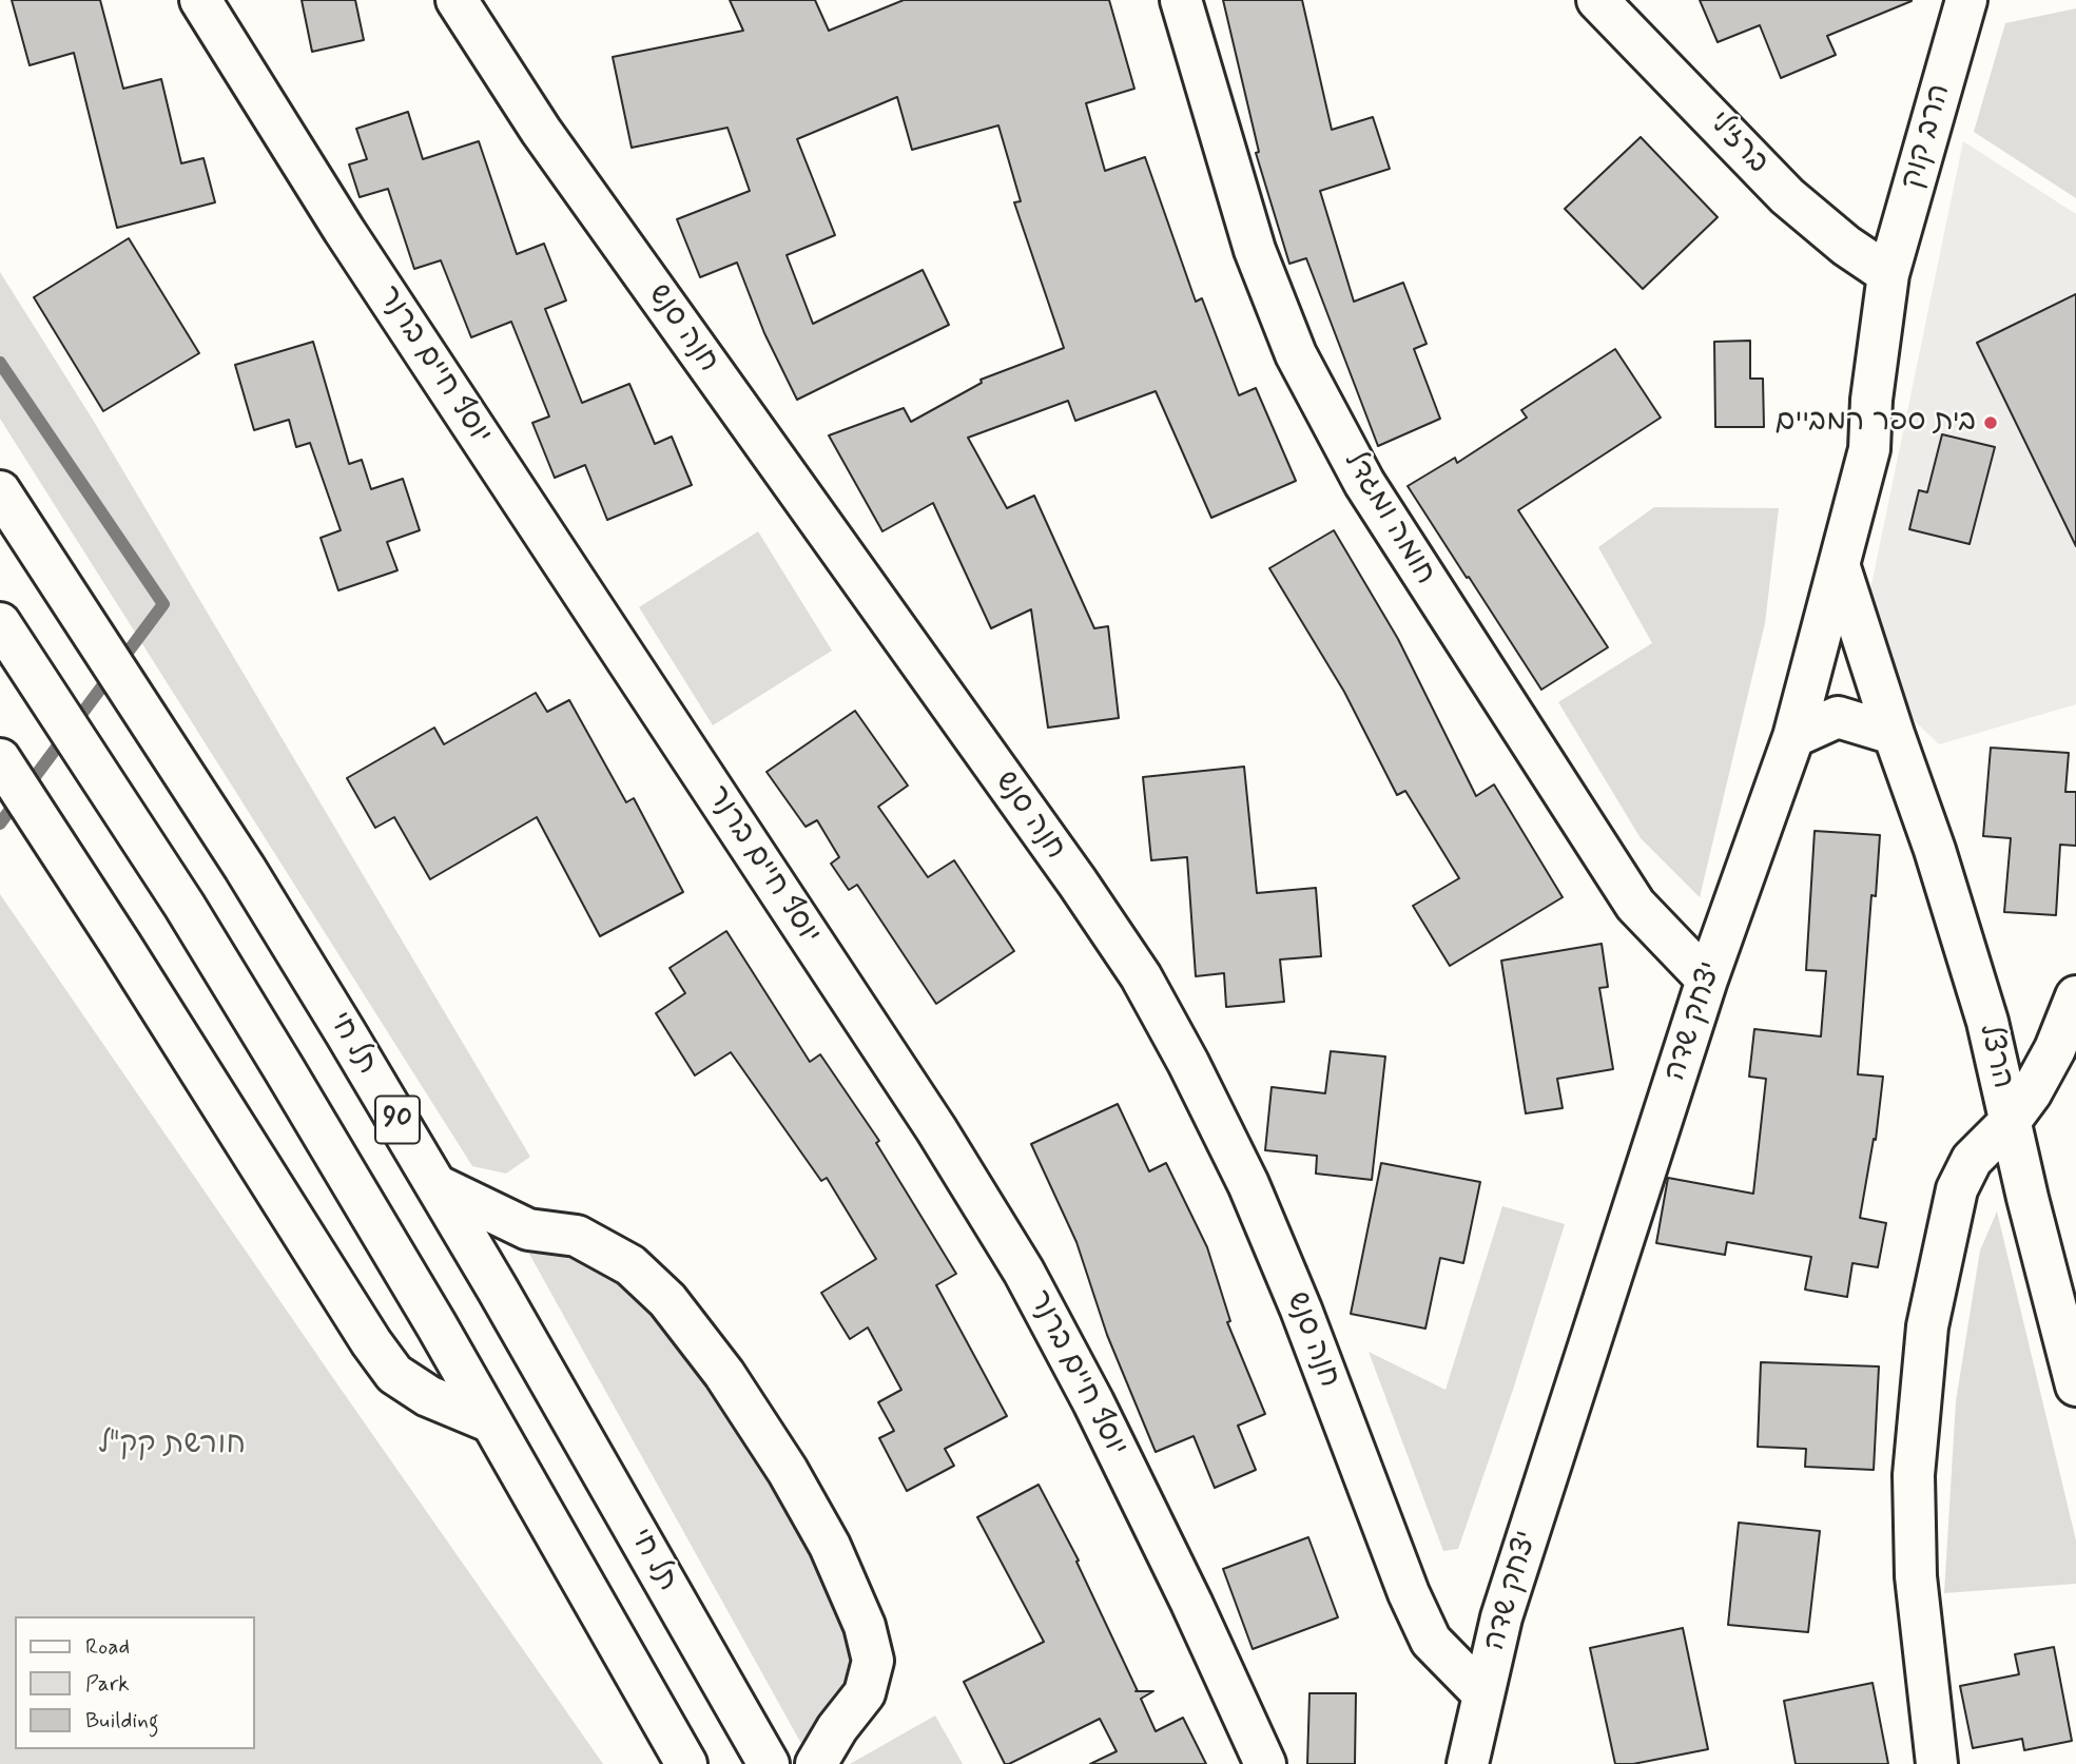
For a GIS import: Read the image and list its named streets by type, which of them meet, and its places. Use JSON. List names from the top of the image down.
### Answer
{
  "streets": {
    "main road": [
      "הרב קוק",
      "ברזילי",
      "חנה סנש",
      "יוסף חיים ברנר",
      "חומה ומגדל",
      "יצחק שדה",
      "תל חי",
      "הרצל",
      "90"
    ]
  },
  "crossings": [
    ["הרב קוק", "ברזילי"],
    ["הרב קוק", "יצחק שדה"],
    ["ברזילי", "יצחק שדה"],
    ["חנה סנש", "יצחק שדה"],
    ["חומה ומגדל", "יצחק שדה"],
    ["יצחק שדה", "הרצל"]
  ],
  "parks": ["חורשת קק\"ל"],
  "places": ["בית ספר רמביים"],
  "legend": ["Road", "Park", "Building"]
}
